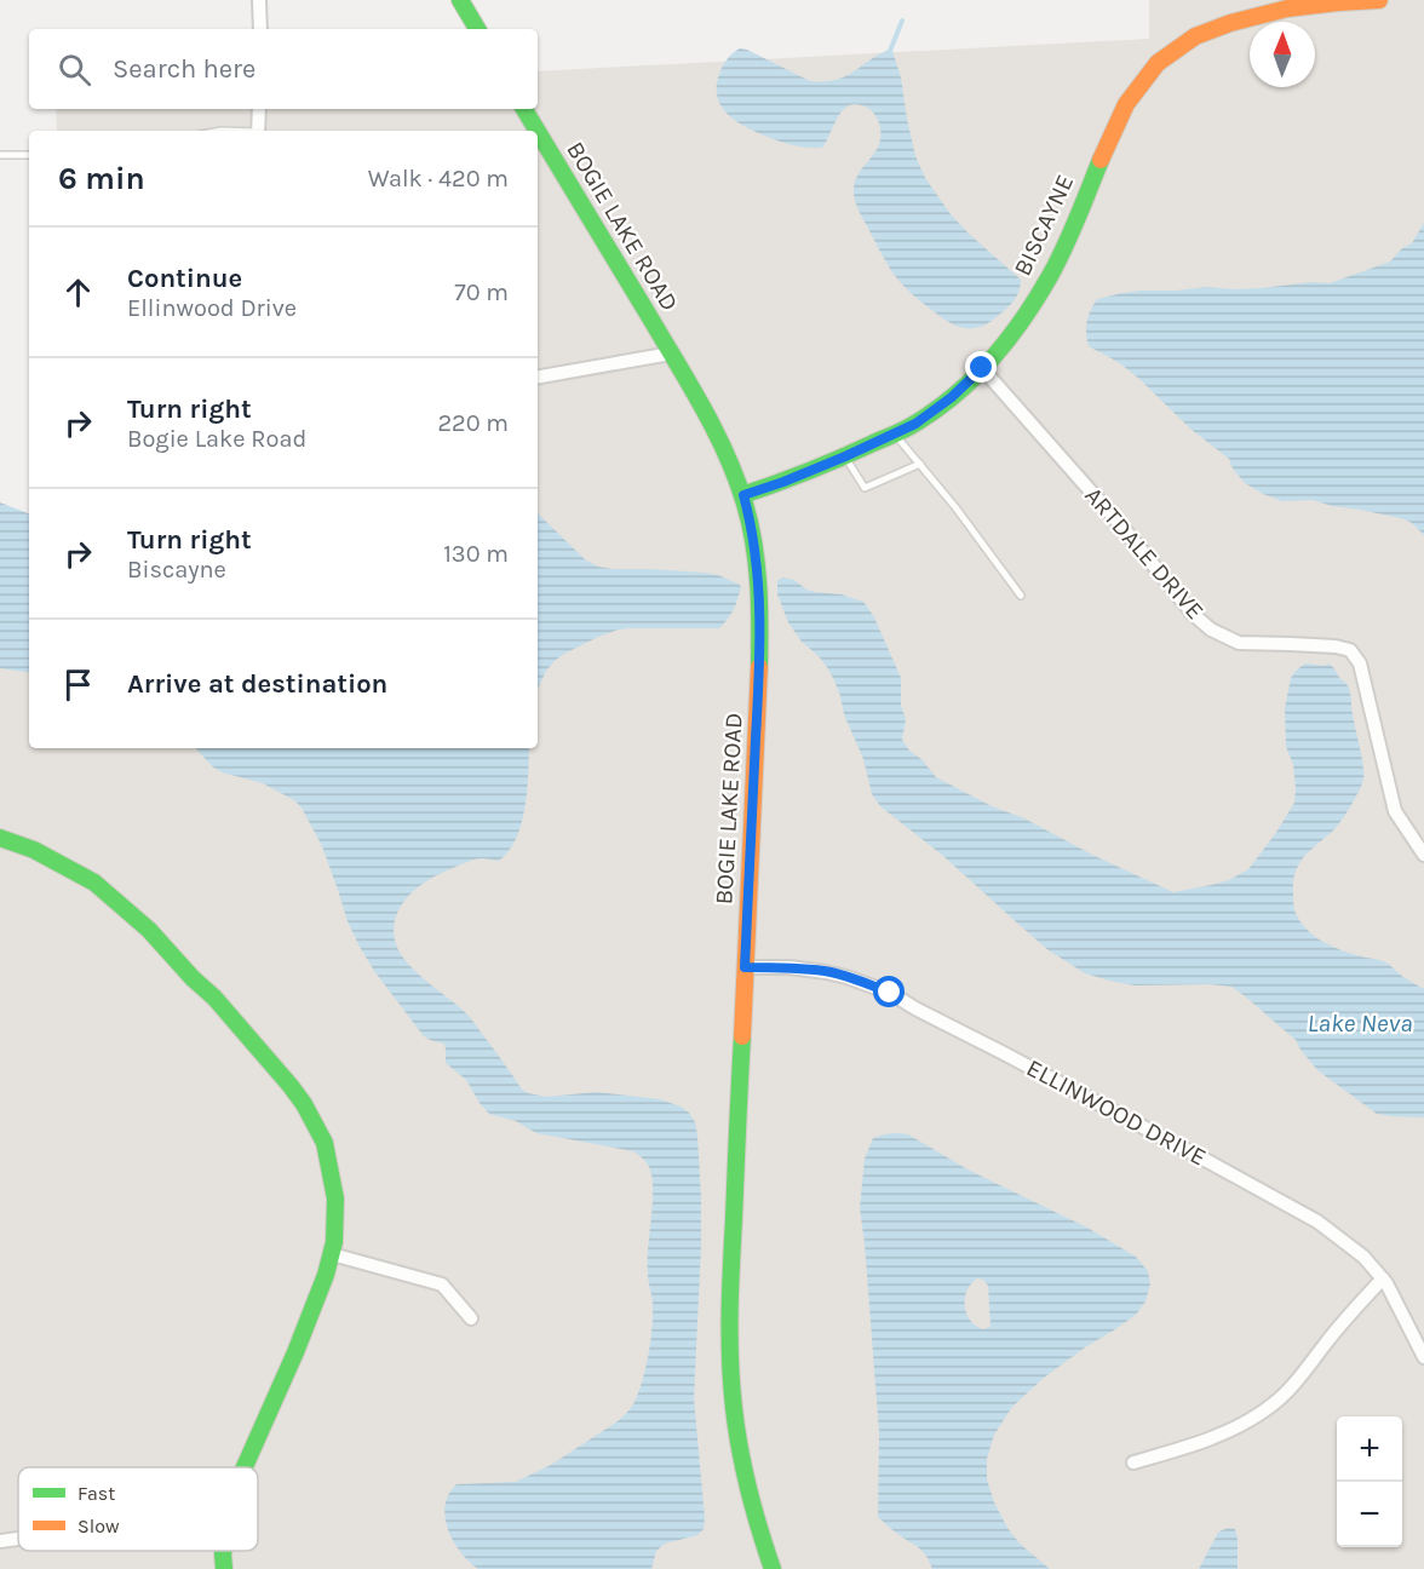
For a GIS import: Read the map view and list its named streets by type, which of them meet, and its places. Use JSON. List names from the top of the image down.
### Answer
{
  "streets": {
    "street": [
      "BISCAYNE",
      "BOGIE LAKE ROAD",
      "ARTDALE DRIVE",
      "ELLINWOOD DRIVE"
    ]
  },
  "crossings": [
    ["BISCAYNE", "BOGIE LAKE ROAD"],
    ["BISCAYNE", "ARTDALE DRIVE"],
    ["BOGIE LAKE ROAD", "ELLINWOOD DRIVE"]
  ],
  "water": ["Lake Neva"],
  "legend": ["Fast", "Slow"],
  "north": "top",
  "page": {
    "search": "Search here",
    "heading": ["6 min", "Walk · 420 m"],
    "list": [
      ["Continue", "Ellinwood Drive", "70 m"],
      ["Turn right", "Bogie Lake Road", "220 m"],
      ["Turn right", "Biscayne", "130 m"],
      "Arrive at destination"
    ],
    "map_buttons": ["+", "−"]
  }
}
